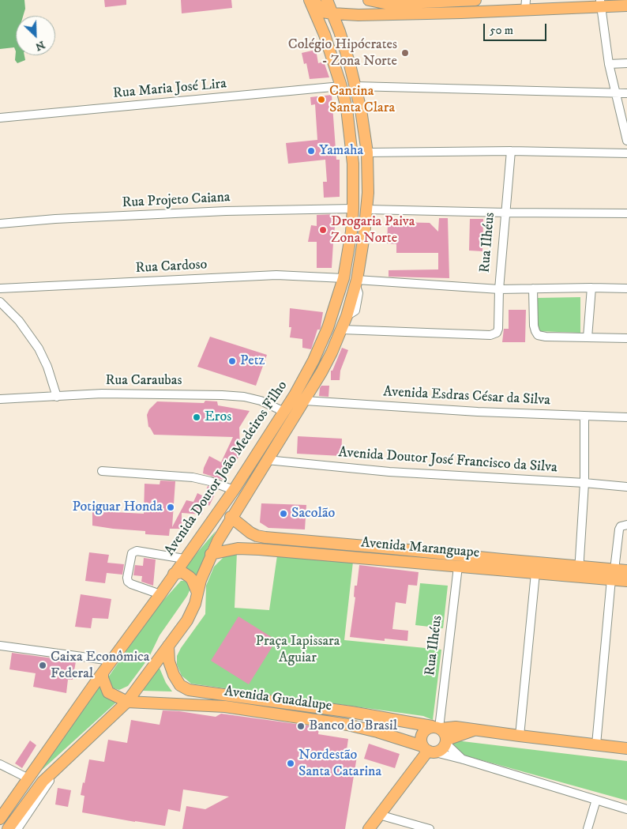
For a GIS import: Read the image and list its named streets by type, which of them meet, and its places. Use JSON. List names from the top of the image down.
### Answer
{
  "streets": {
    "main road": ["Avenida Doutor João Medeiros Filho", "Avenida Maranguape", "Avenida Guadalupe"],
    "street": [
      "Rua Maria José Lira",
      "Rua Projeto Caiana",
      "Rua Ilhéus",
      "Rua Cardoso",
      "Rua Caraubas",
      "Avenida Esdras César da Silva",
      "Avenida Doutor José Francisco da Silva"
    ]
  },
  "crossings": [
    ["Rua Maria José Lira", "Avenida Doutor João Medeiros Filho"],
    ["Rua Projeto Caiana", "Avenida Doutor João Medeiros Filho"],
    ["Rua Ilhéus", "Avenida Doutor João Medeiros Filho"],
    ["Rua Ilhéus", "Avenida Maranguape"],
    ["Rua Ilhéus", "Avenida Guadalupe"],
    ["Rua Cardoso", "Avenida Doutor João Medeiros Filho"],
    ["Rua Caraubas", "Avenida Doutor João Medeiros Filho"],
    ["Avenida Esdras César da Silva", "Avenida Doutor João Medeiros Filho"],
    ["Avenida Doutor José Francisco da Silva", "Avenida Doutor João Medeiros Filho"],
    ["Avenida Doutor João Medeiros Filho", "Avenida Maranguape"],
    ["Avenida Doutor João Medeiros Filho", "Avenida Guadalupe"]
  ],
  "parks": ["Praça Iapissara Aguiar"],
  "places": [
    "Colégio Hipócrates - Zona Norte",
    "Cantina Santa Clara",
    "Yamaha",
    "Drogaria Paiva Zona Norte",
    "Petz",
    "Eros",
    "Potiguar Honda",
    "Sacolão",
    "Caixa Econômica Federal",
    "Banco do Brasil",
    "Nordestão Santa Catarina"
  ],
  "scale_bar": "50 m",
  "north": "bottom right"
}
